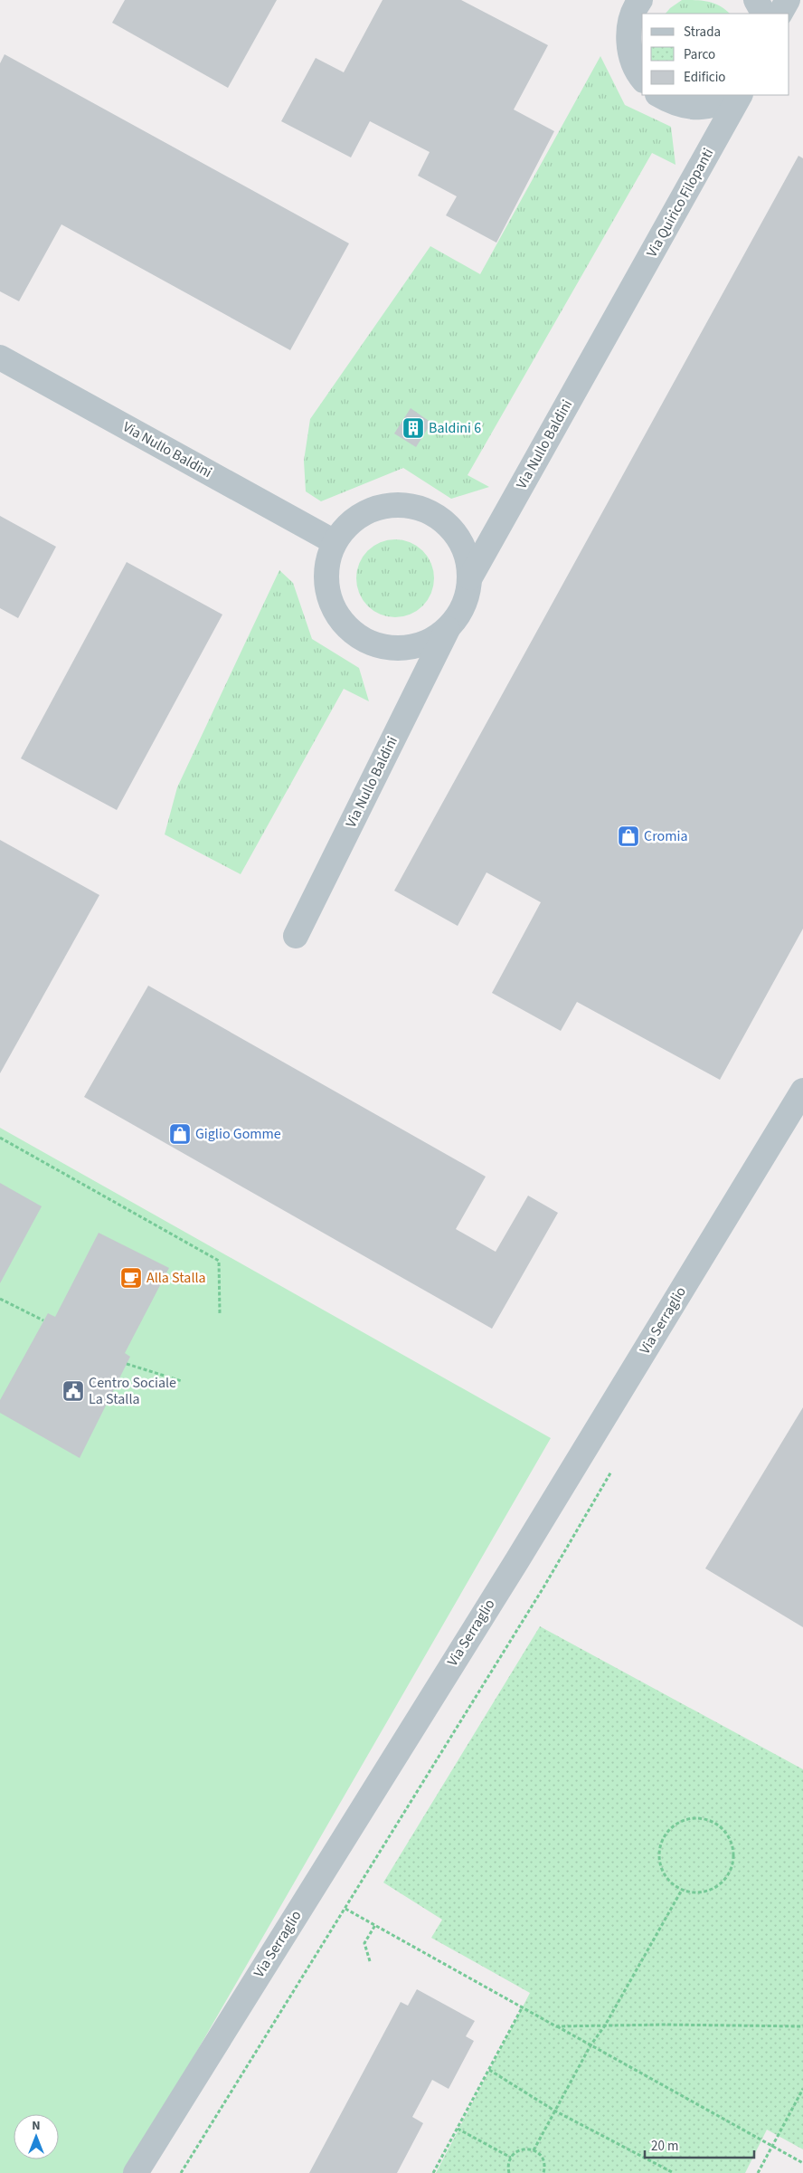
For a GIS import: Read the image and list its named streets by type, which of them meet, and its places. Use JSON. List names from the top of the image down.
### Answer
{
  "streets": {
    "street": ["Via Quirico Filopanti", "Via Nullo Baldini", "Via Serraglio"]
  },
  "crossings": [
    ["Via Quirico Filopanti", "Via Nullo Baldini"]
  ],
  "places": {
    "building": ["Baldini 6"],
    "shop": ["Cromia", "Giglio Gomme"],
    "cafe": ["Alla Stalla"],
    "public building": ["Centro Sociale La Stalla"]
  },
  "legend": ["Strada", "Parco", "Edificio"],
  "scale_bar": "20 m",
  "north": "top"
}
